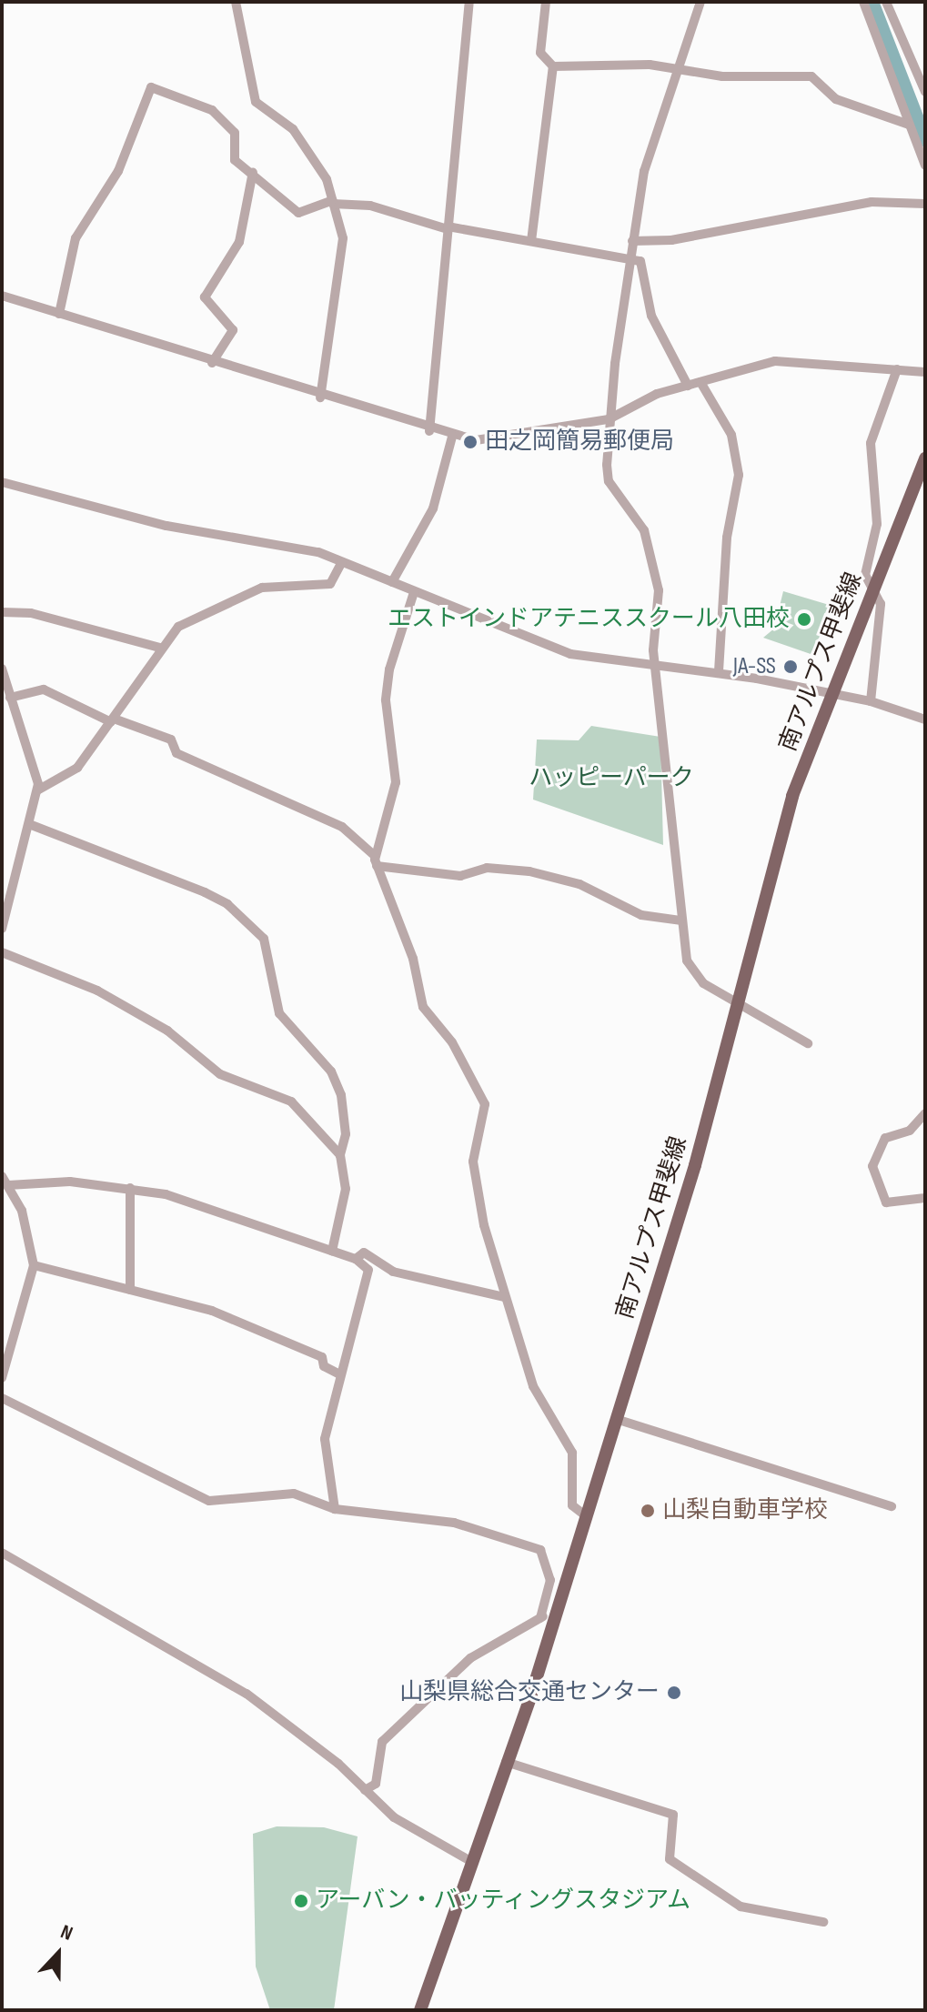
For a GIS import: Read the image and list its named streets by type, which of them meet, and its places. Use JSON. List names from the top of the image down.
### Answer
{
  "streets": {
    "main road": ["南アルプス甲斐線"]
  },
  "parks": ["ハッピーパーク"],
  "places": [
    "田之岡簡易郵便局",
    "エストインドアテニススクール八田校",
    "JA-SS",
    "山梨自動車学校",
    "山梨県総合交通センター",
    "アーバン・バッティングスタジアム"
  ],
  "north": "top"
}
